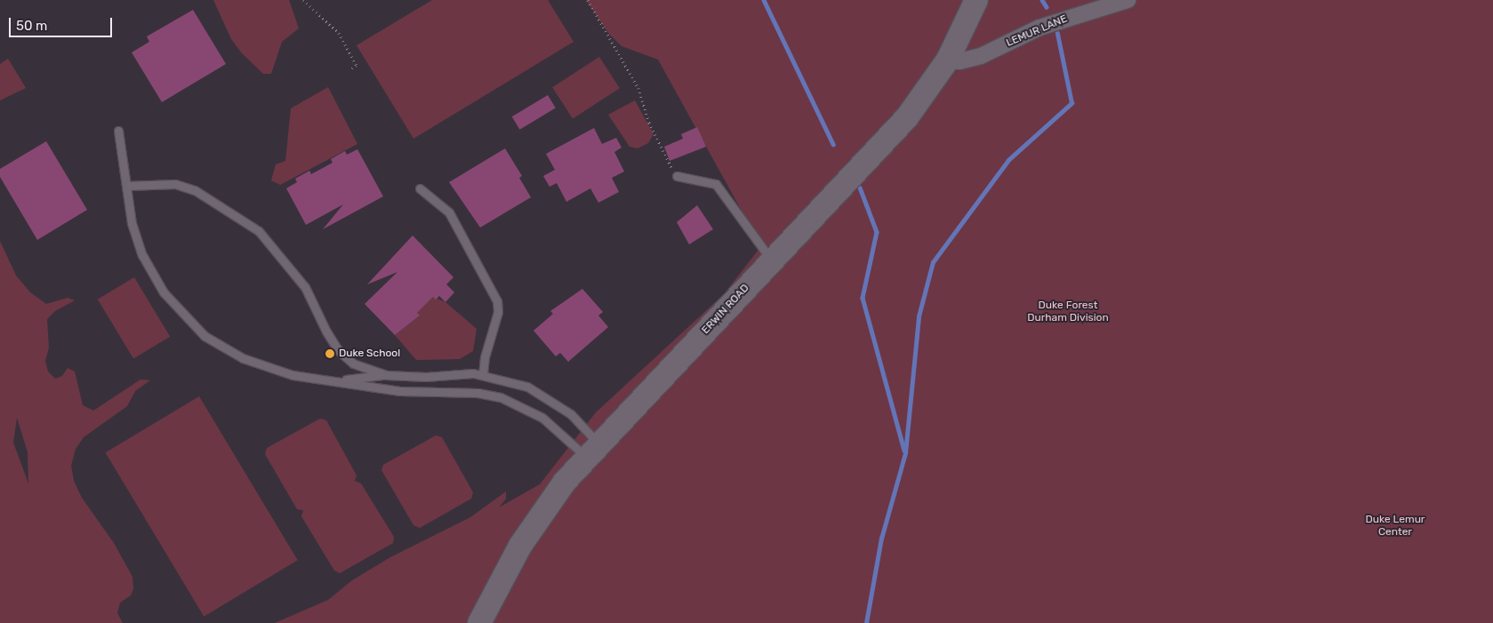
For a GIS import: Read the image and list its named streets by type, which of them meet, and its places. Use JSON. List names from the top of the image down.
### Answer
{
  "streets": {
    "main road": ["ERWIN ROAD"],
    "street": ["LEMUR LANE"]
  },
  "crossings": [
    ["LEMUR LANE", "ERWIN ROAD"]
  ],
  "parks": ["Duke Forest Durham Division", "Duke Lemur Center"],
  "places": ["Duke School"],
  "scale_bar": "50 m"
}
